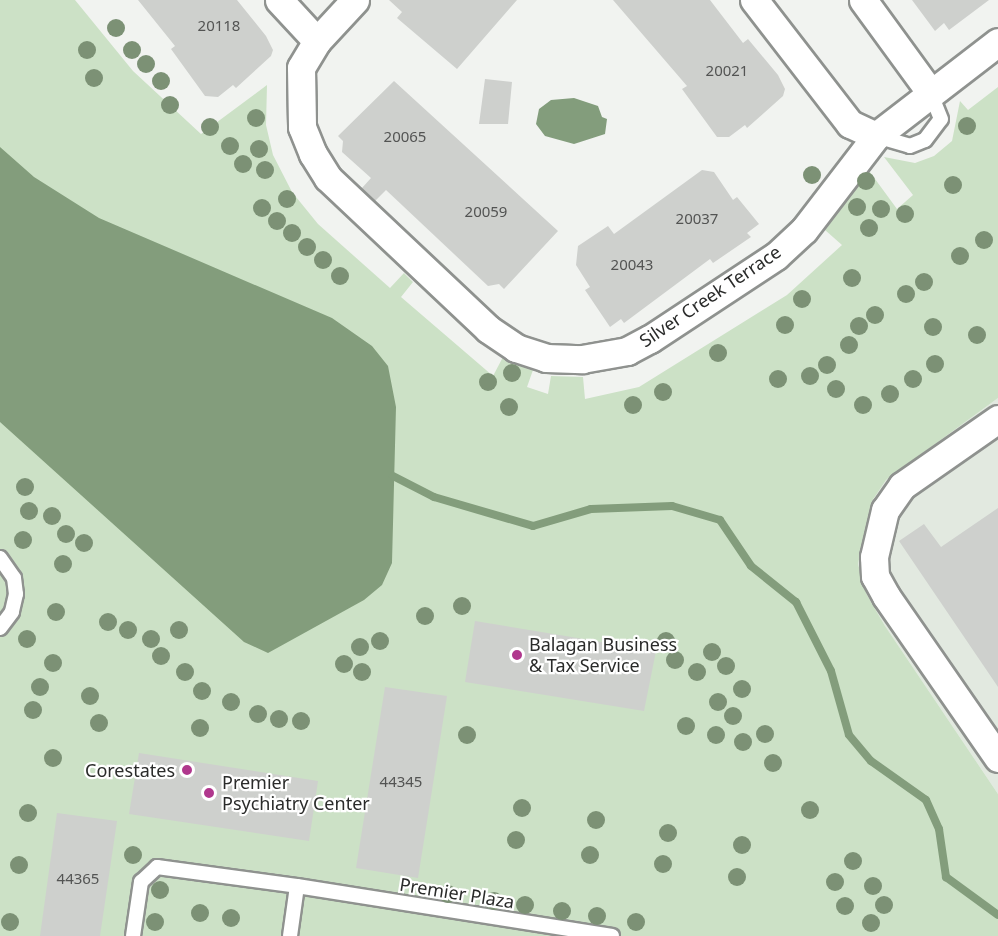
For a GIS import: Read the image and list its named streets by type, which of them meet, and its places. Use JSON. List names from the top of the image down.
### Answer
{
  "streets": {
    "street": ["Silver Creek Terrace"],
    "lane": ["Premier Plaza"]
  },
  "places": ["Balagan Business & Tax Service", "Corestates", "Premier Psychiatry Center"],
  "house_numbers": [
    "20118",
    "20021",
    "20065",
    "20059",
    "20037",
    "20043",
    "44345",
    "44365"
  ]
}
